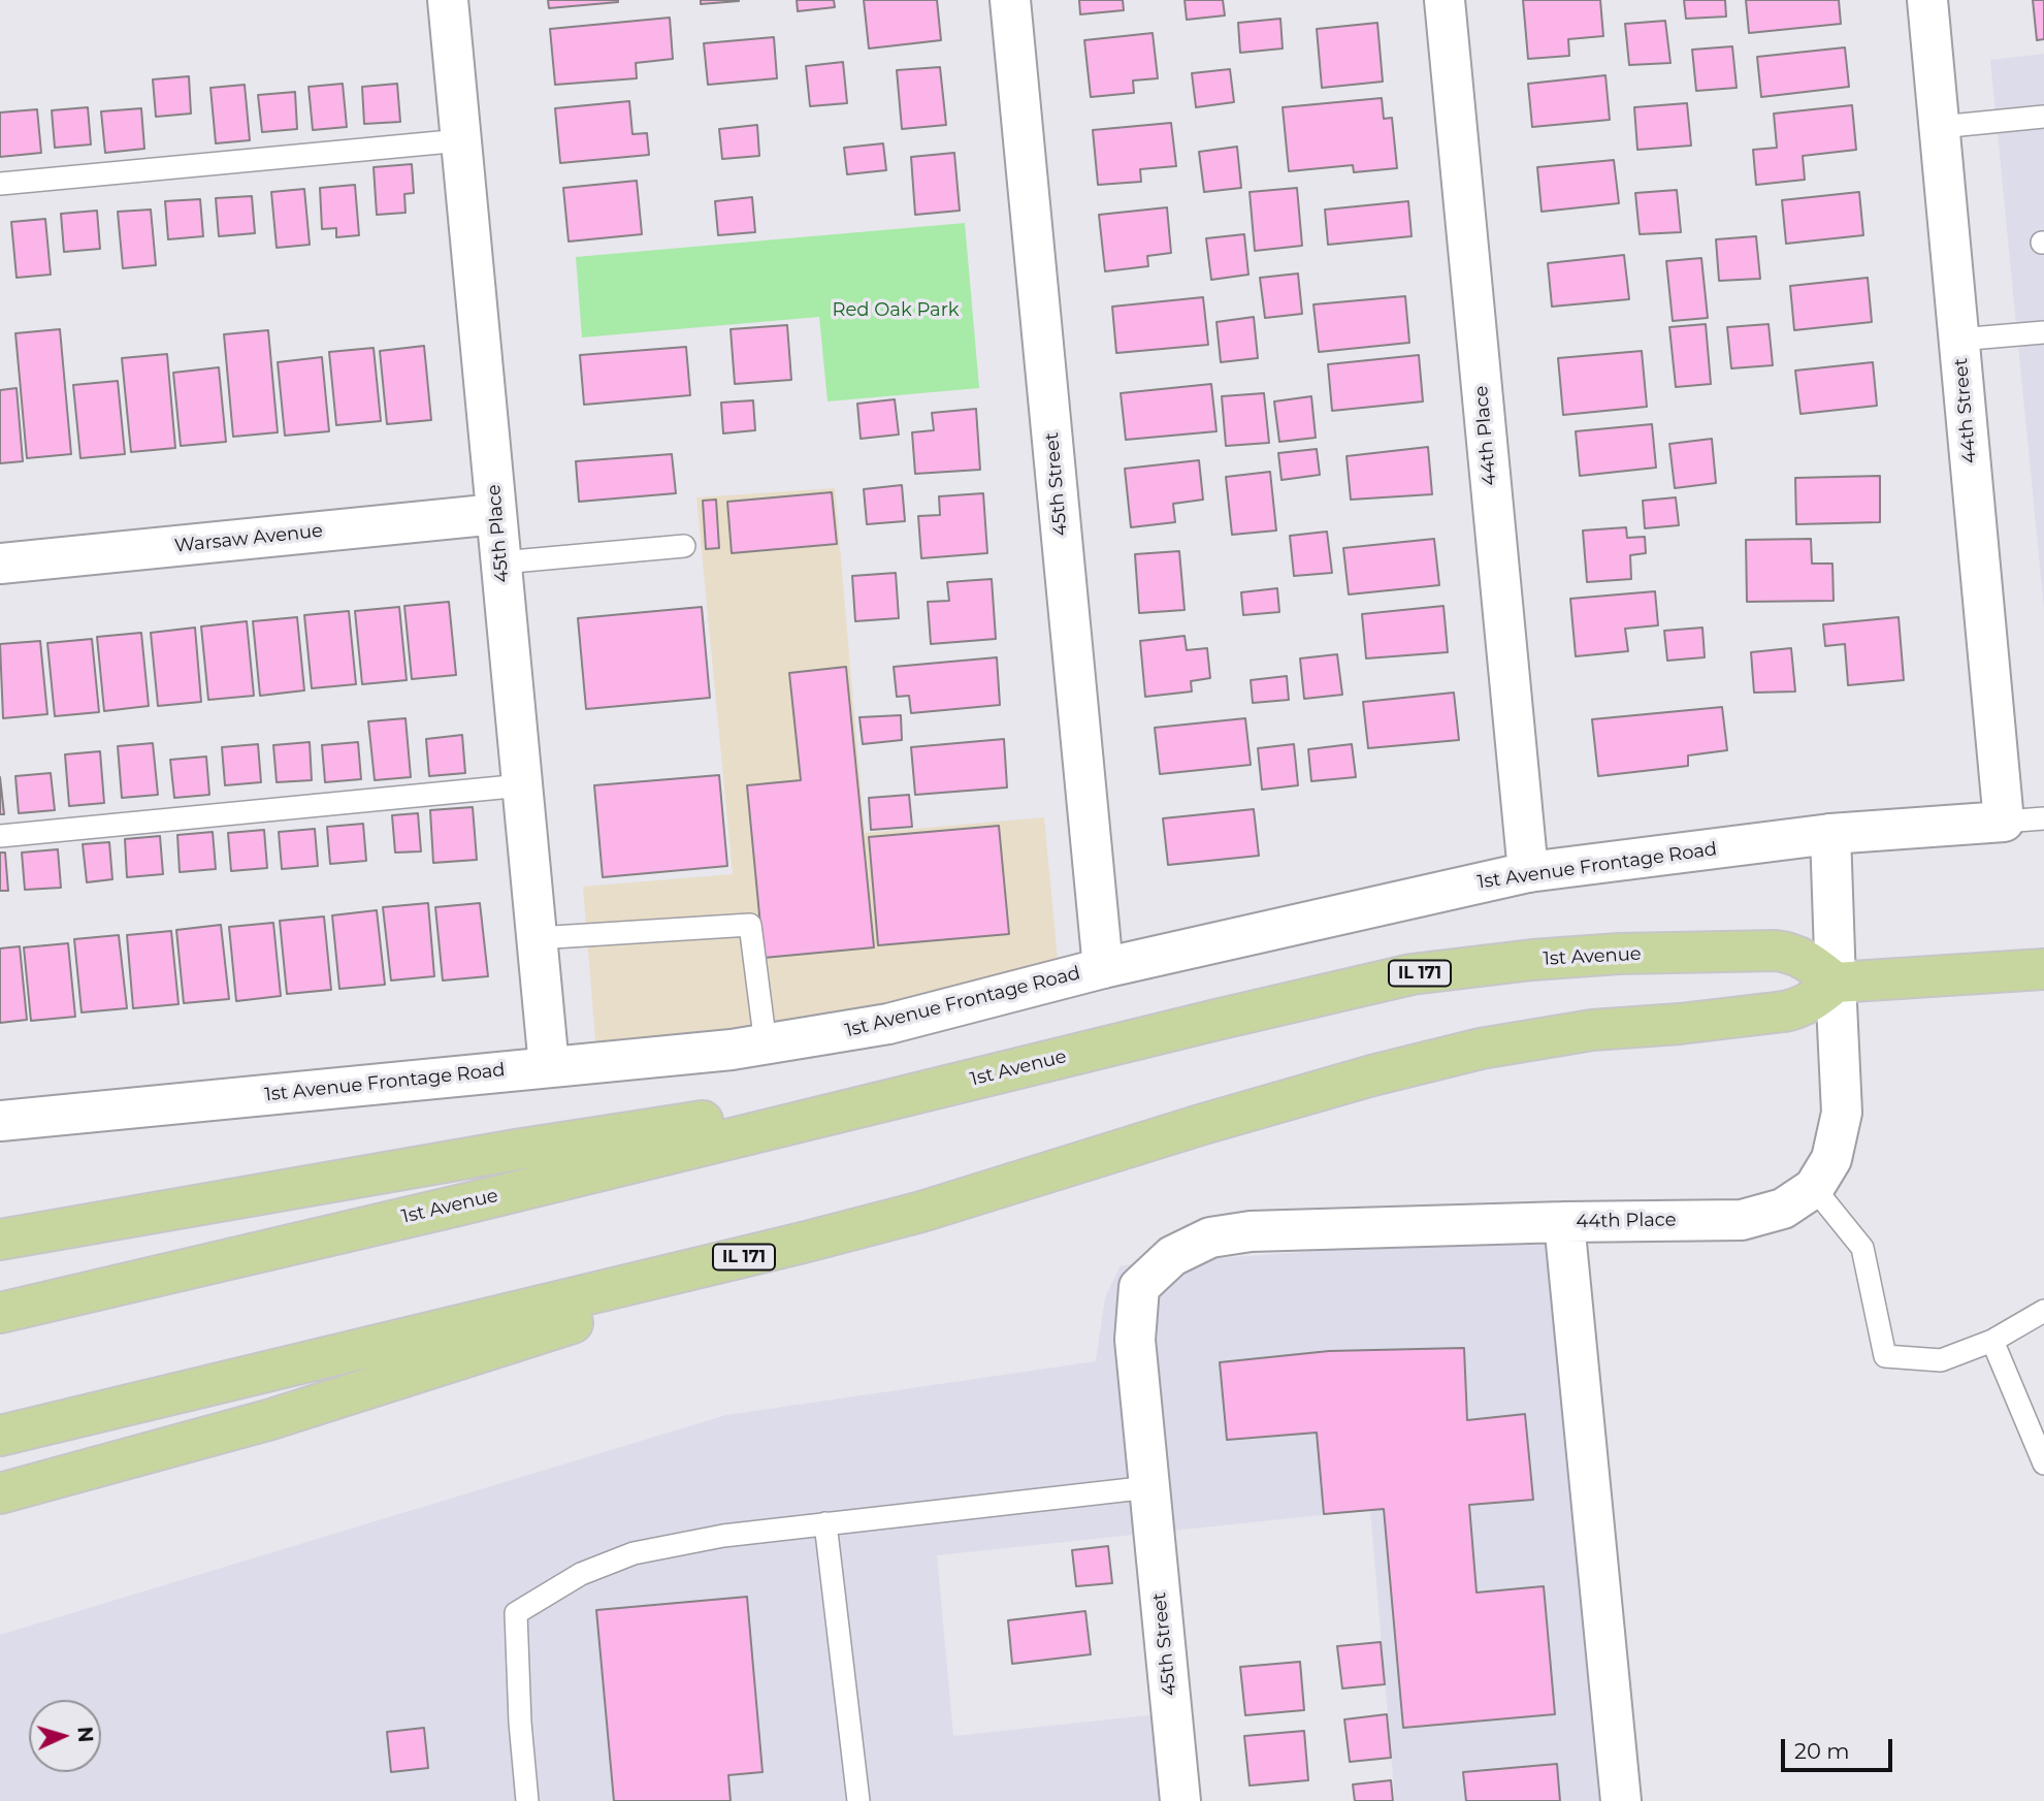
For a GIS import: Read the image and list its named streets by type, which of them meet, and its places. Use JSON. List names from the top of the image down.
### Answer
{
  "streets": {
    "main road": ["1st Avenue", "IL 171"],
    "street": [
      "44th Street",
      "44th Place",
      "45th Street",
      "45th Place",
      "Warsaw Avenue",
      "1st Avenue Frontage Road"
    ]
  },
  "crossings": [
    ["44th Place", "45th Street"],
    ["44th Place", "1st Avenue Frontage Road"],
    ["44th Place", "1st Avenue"],
    ["44th Place", "IL 171"],
    ["45th Street", "1st Avenue Frontage Road"],
    ["45th Place", "Warsaw Avenue"],
    ["45th Place", "1st Avenue Frontage Road"],
    ["1st Avenue", "IL 171"]
  ],
  "parks": ["Red Oak Park"],
  "scale_bar": "20 m",
  "north": "right"
}
